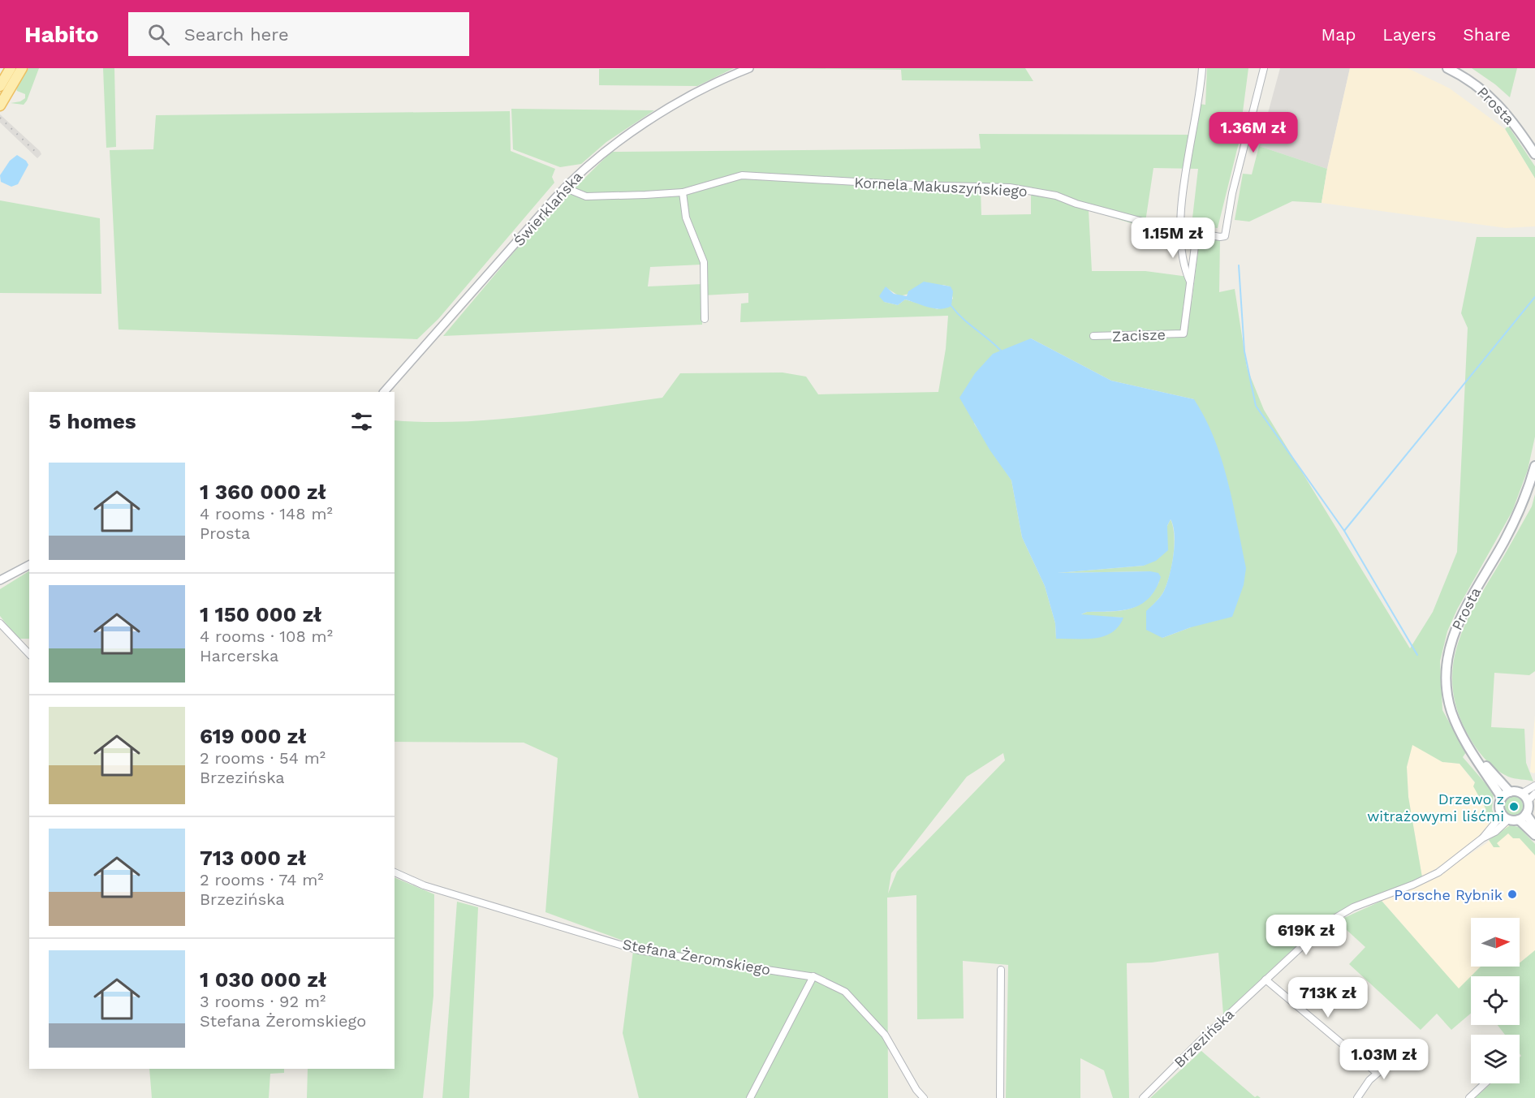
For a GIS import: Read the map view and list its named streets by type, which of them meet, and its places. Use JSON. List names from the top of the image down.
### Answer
{
  "streets": {
    "main road": ["Prosta"],
    "street": [
      "Kornela Makuszyńskiego",
      "Świerklańska",
      "Zacisze",
      "Stefana Żeromskiego",
      "Brzezińska"
    ]
  },
  "crossings": [
    ["Prosta", "Brzezińska"],
    ["Kornela Makuszyńskiego", "Świerklańska"]
  ],
  "places": ["Drzewo z witrażowymi liśćmi", "Porsche Rybnik"],
  "north": "right",
  "page": {
    "header": "Habito",
    "search": "Search here",
    "nav": ["Map", "Layers", "Share"],
    "price": [
      "1.36M zł",
      "1.15M zł",
      "619K zł",
      "713K zł",
      "1.03M zł"
    ],
    "heading": "5 homes",
    "list": [
      {
        "name": "1 360 000 zł",
        "note": "4 rooms · 148 m² · Prosta"
      },
      {
        "name": "1 150 000 zł",
        "note": "4 rooms · 108 m² · Harcerska"
      },
      {
        "name": "619 000 zł",
        "note": "2 rooms · 54 m² · Brzezińska"
      },
      {
        "name": "713 000 zł",
        "note": "2 rooms · 74 m² · Brzezińska"
      },
      {
        "name": "1 030 000 zł",
        "note": "3 rooms · 92 m² · Stefana Żeromskiego"
      }
    ]
  }
}
